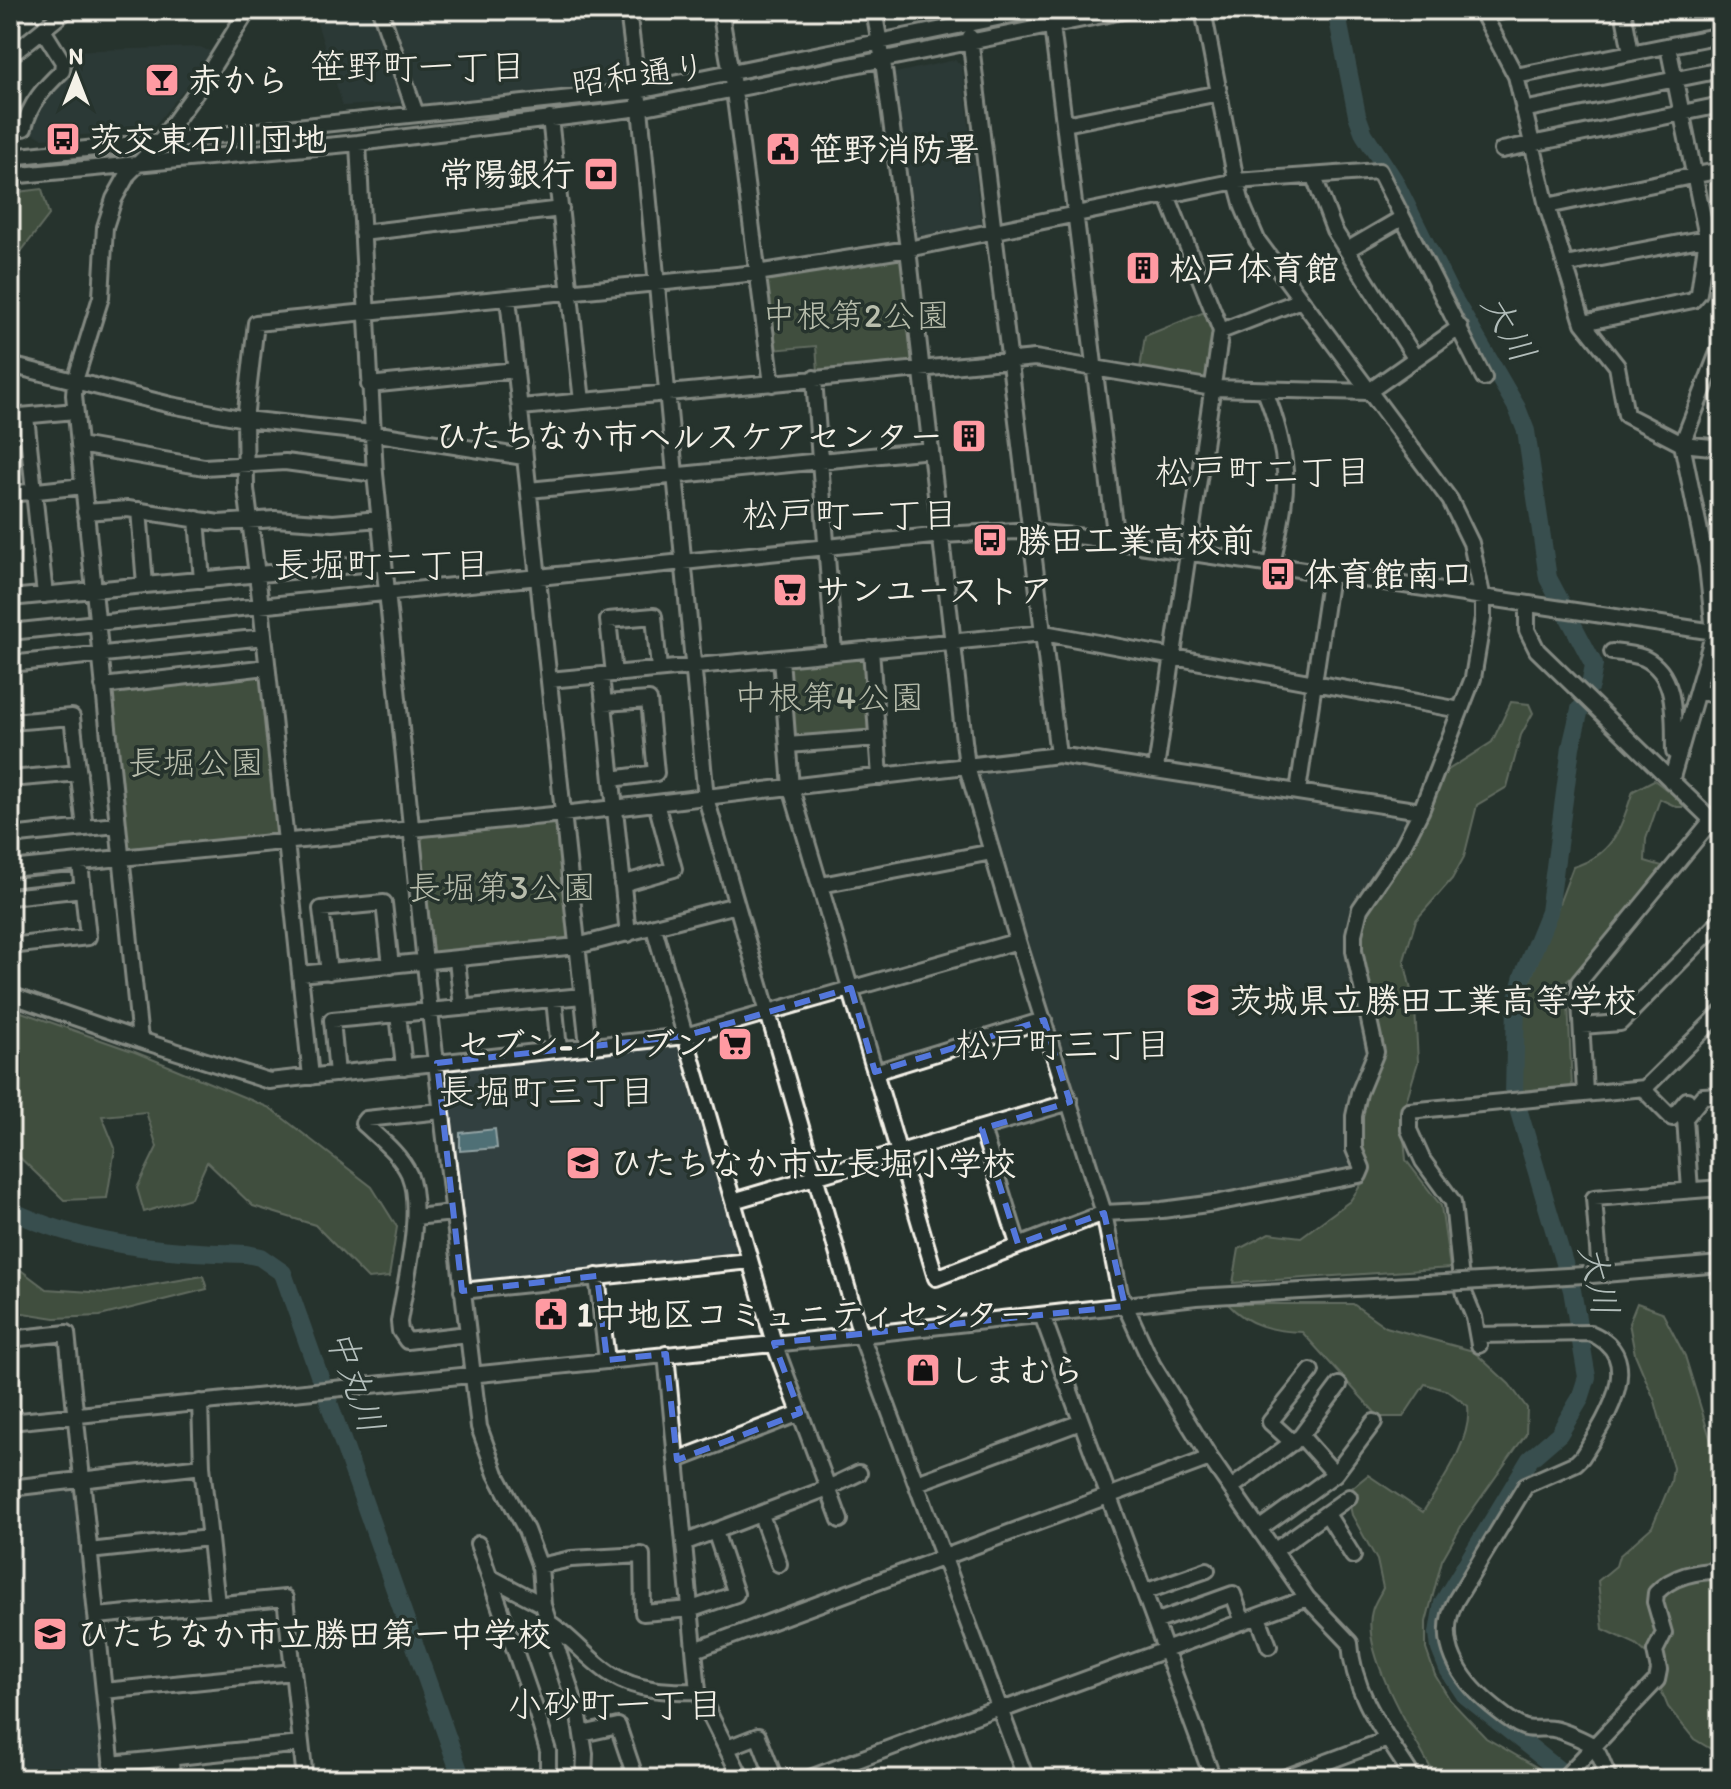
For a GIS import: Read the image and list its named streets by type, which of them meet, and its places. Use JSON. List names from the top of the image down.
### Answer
{
  "streets": {
    "street": ["昭和通り"]
  },
  "districts": [
    "笹野町一丁目",
    "松戸町二丁目",
    "松戸町一丁目",
    "長堀町二丁目",
    "松戸町三丁目",
    "長堀町三丁目",
    "小砂町一丁目"
  ],
  "water": ["大川", "中丸川"],
  "parks": [
    "中根第2公園",
    "中根第4公園",
    "長堀公園",
    "長堀第3公園"
  ],
  "places": {
    "bar": ["赤から"],
    "bus stop": ["茨交東石川団地", "勝田工業高校前", "体育館南口"],
    "public building": ["笹野消防署", "1中地区コミュニティセンター"],
    "bank": ["常陽銀行"],
    "building": ["松戸体育館", "ひたちなか市ヘルスケアセンター"],
    "supermarket": ["サンユーストア", "セブン-イレブン"],
    "school or university": ["茨城県立勝田工業高等学校", "ひたちなか市立長堀小学校", "ひたちなか市立勝田第一中学校"],
    "shop": ["しまむら"]
  },
  "north": "top"
}
